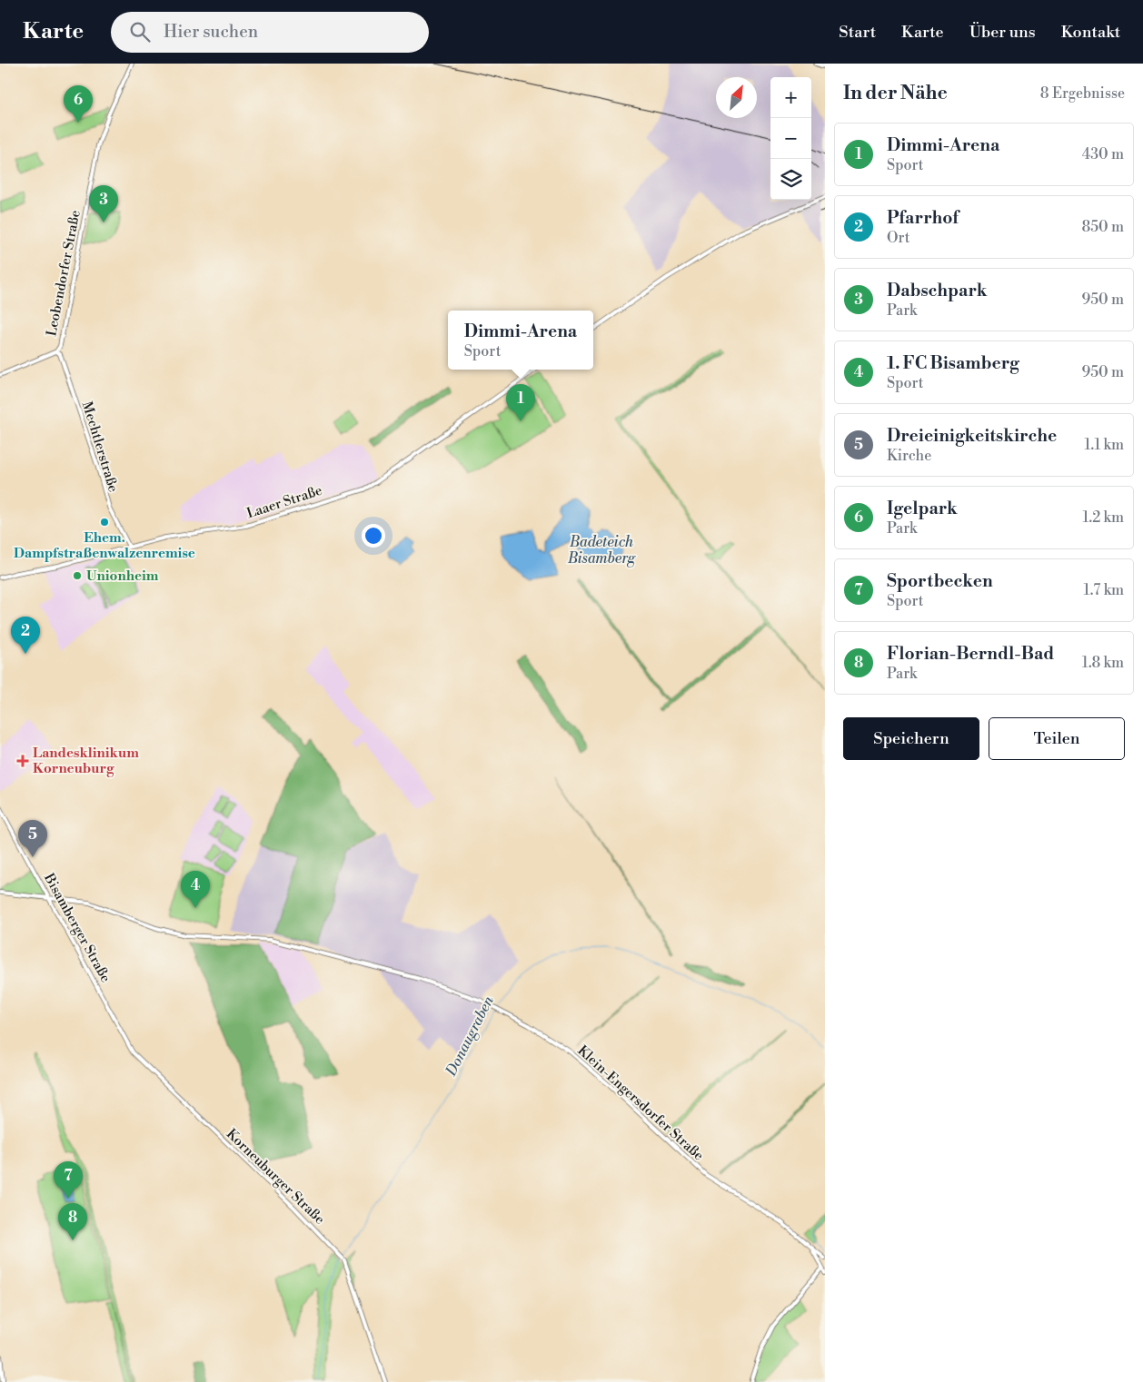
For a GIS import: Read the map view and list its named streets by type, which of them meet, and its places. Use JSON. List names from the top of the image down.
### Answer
{
  "streets": {
    "street": [
      "Leobendorfer Straße",
      "Mechtlerstraße",
      "Laaer Straße",
      "Bisamberger Straße",
      "Klein-Engersdorfer Straße",
      "Korneuburger Straße"
    ]
  },
  "crossings": [
    ["Leobendorfer Straße", "Mechtlerstraße"],
    ["Mechtlerstraße", "Laaer Straße"],
    ["Bisamberger Straße", "Klein-Engersdorfer Straße"],
    ["Bisamberger Straße", "Korneuburger Straße"]
  ],
  "water": ["Badeteich Bisamberg", "Donaugraben"],
  "places": {
    "other": ["Ehem. Dampfstraßenwalzenremise", "Unionheim"],
    "health": ["Landesklinikum Korneuburg"]
  },
  "north": "top right",
  "page": {
    "header": "Karte",
    "search": "Hier suchen",
    "nav": [
      "Start",
      "Karte",
      "Über uns",
      "Kontakt"
    ],
    "heading": ["In der Nähe", "8 Ergebnisse"],
    "map_buttons": ["+", "−"],
    "pins": [
      "6",
      "3",
      "1",
      "2",
      "5",
      "4",
      "7",
      "8"
    ],
    "list": [
      {
        "mark": "1",
        "name": "Dimmi-Arena",
        "note": "Sport",
        "value": "430 m"
      },
      {
        "mark": "2",
        "name": "Pfarrhof",
        "note": "Ort",
        "value": "850 m"
      },
      {
        "mark": "3",
        "name": "Dabschpark",
        "note": "Park",
        "value": "950 m"
      },
      {
        "mark": "4",
        "name": "1. FC Bisamberg",
        "note": "Sport",
        "value": "950 m"
      },
      {
        "mark": "5",
        "name": "Dreieinigkeitskirche",
        "note": "Kirche",
        "value": "1.1 km"
      },
      {
        "mark": "6",
        "name": "Igelpark",
        "note": "Park",
        "value": "1.2 km"
      },
      {
        "mark": "7",
        "name": "Sportbecken",
        "note": "Sport",
        "value": "1.7 km"
      },
      {
        "mark": "8",
        "name": "Florian-Berndl-Bad",
        "note": "Park",
        "value": "1.8 km"
      }
    ],
    "popup": ["Dimmi-Arena", "Sport"],
    "buttons": ["Speichern", "Teilen"]
  }
}
